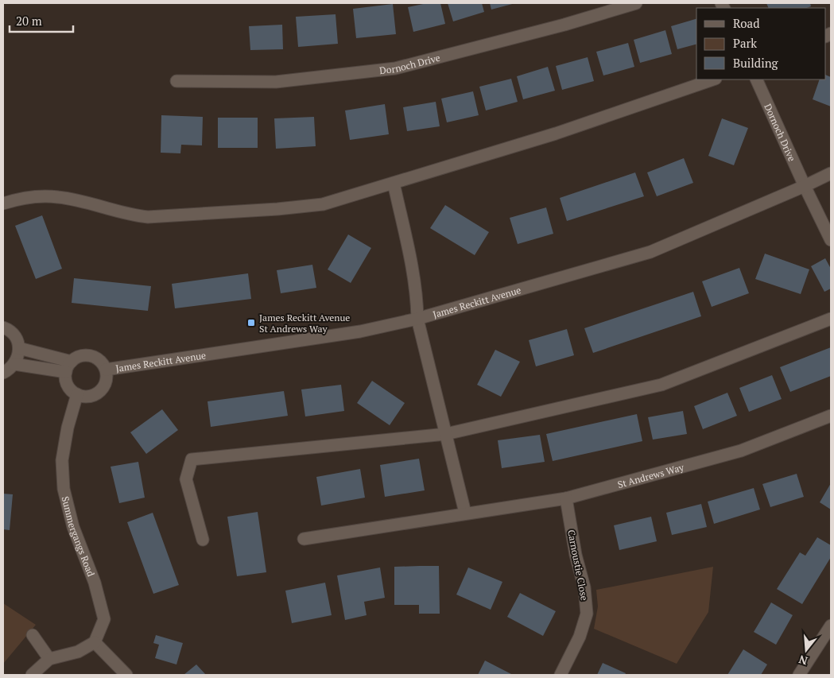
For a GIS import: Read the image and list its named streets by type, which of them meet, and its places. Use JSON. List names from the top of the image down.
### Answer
{
  "streets": {
    "street": [
      "Dornoch Drive",
      "James Reckitt Avenue",
      "St Andrews Way",
      "Summergangs Road",
      "Carnoustie Close"
    ]
  },
  "crossings": [
    ["Dornoch Drive", "James Reckitt Avenue"],
    ["James Reckitt Avenue", "Summergangs Road"],
    ["St Andrews Way", "Carnoustie Close"]
  ],
  "places": {
    "transit": ["James Reckitt Avenue St Andrews Way"]
  },
  "legend": ["Road", "Park", "Building"],
  "scale_bar": "20 m",
  "north": "bottom"
}
